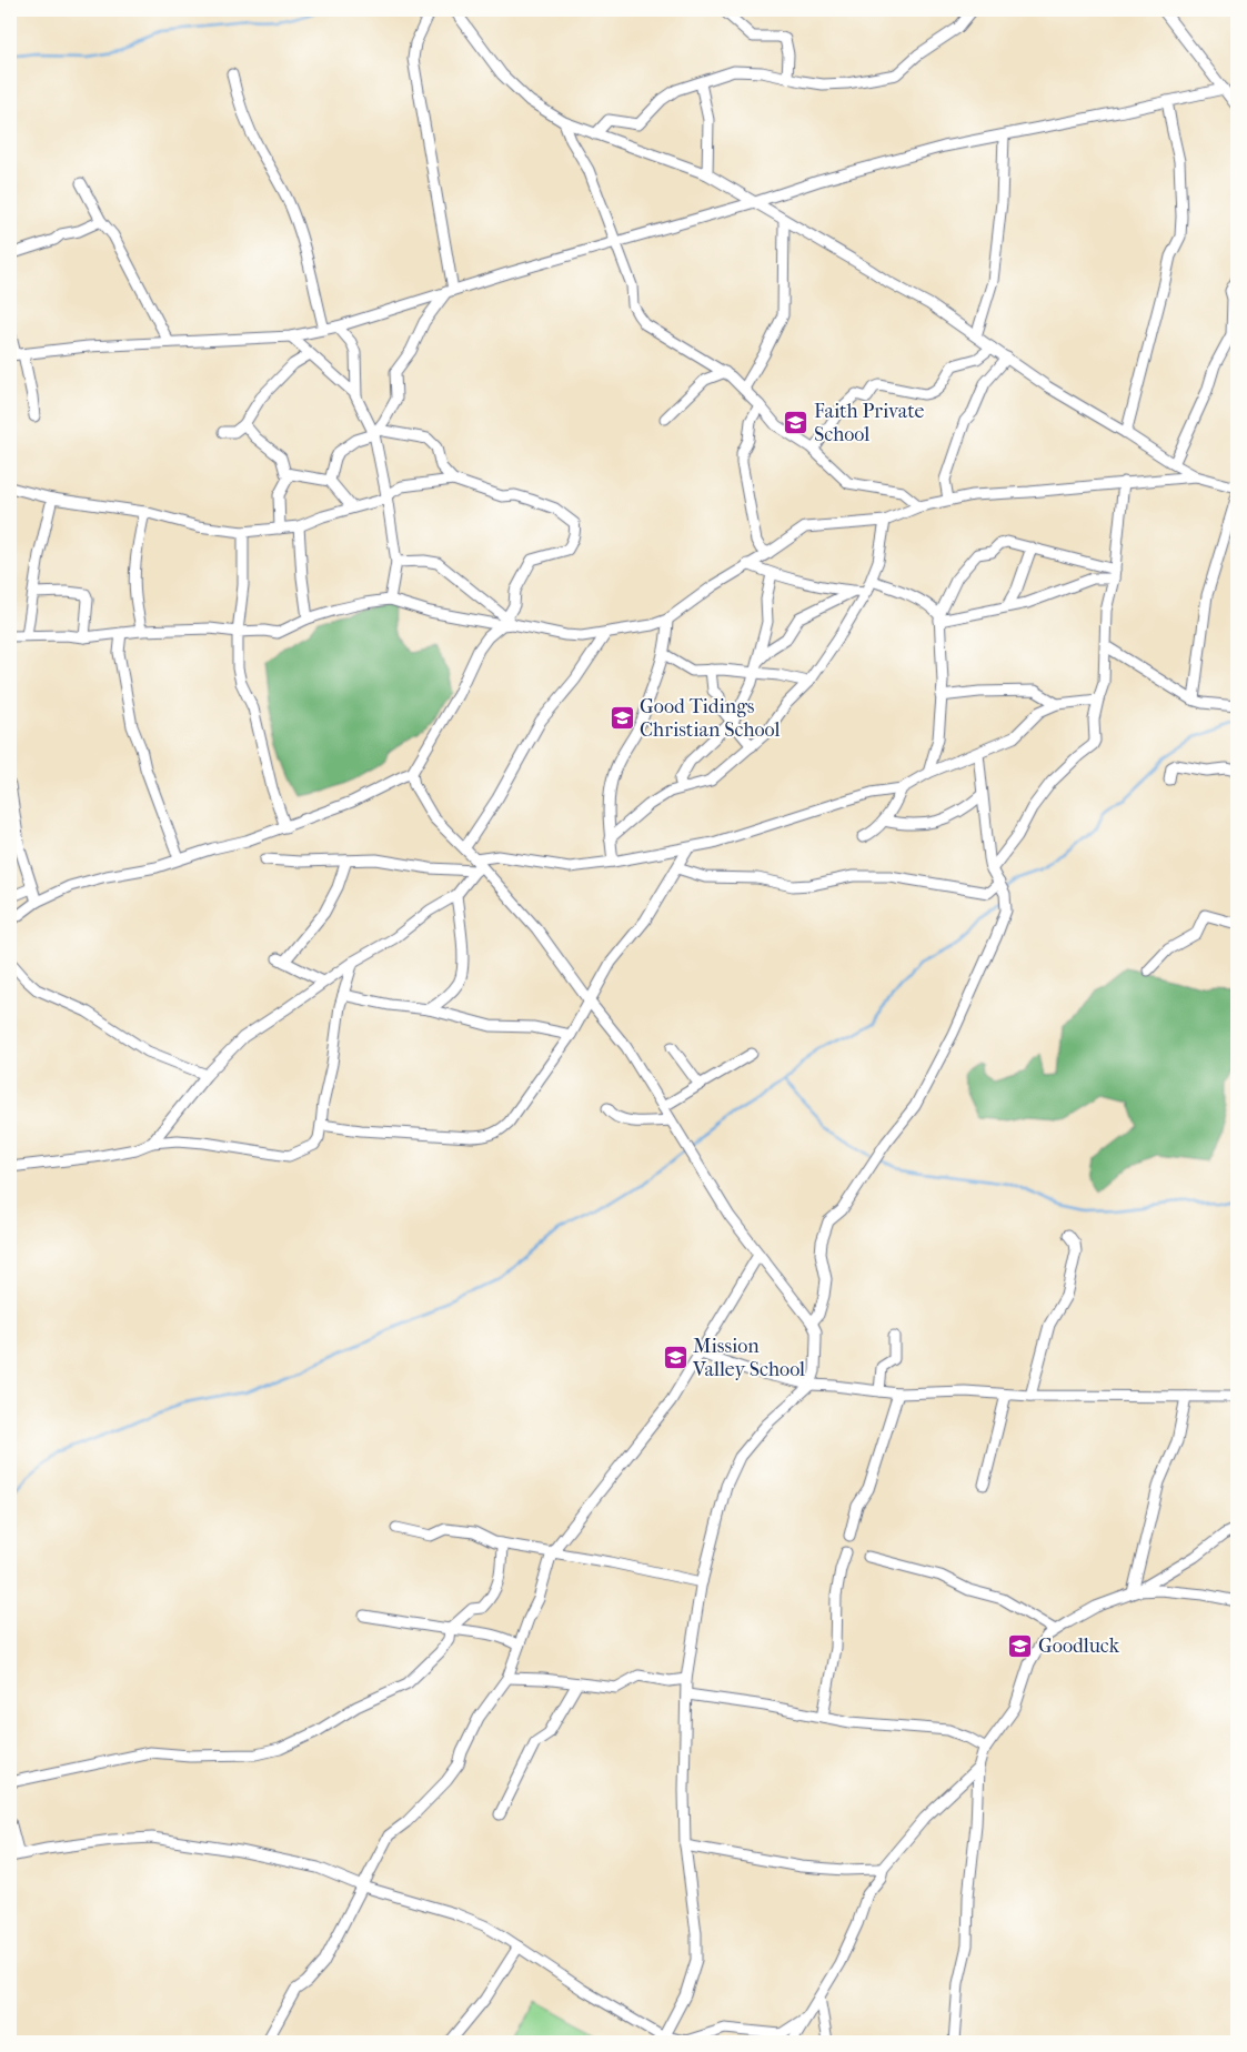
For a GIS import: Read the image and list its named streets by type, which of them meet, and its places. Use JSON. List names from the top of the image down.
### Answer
{
  "places": {
    "school or university": [
      "Faith Private School",
      "Good Tidings Christian School",
      "Mission Valley School",
      "Goodluck"
    ]
  }
}
